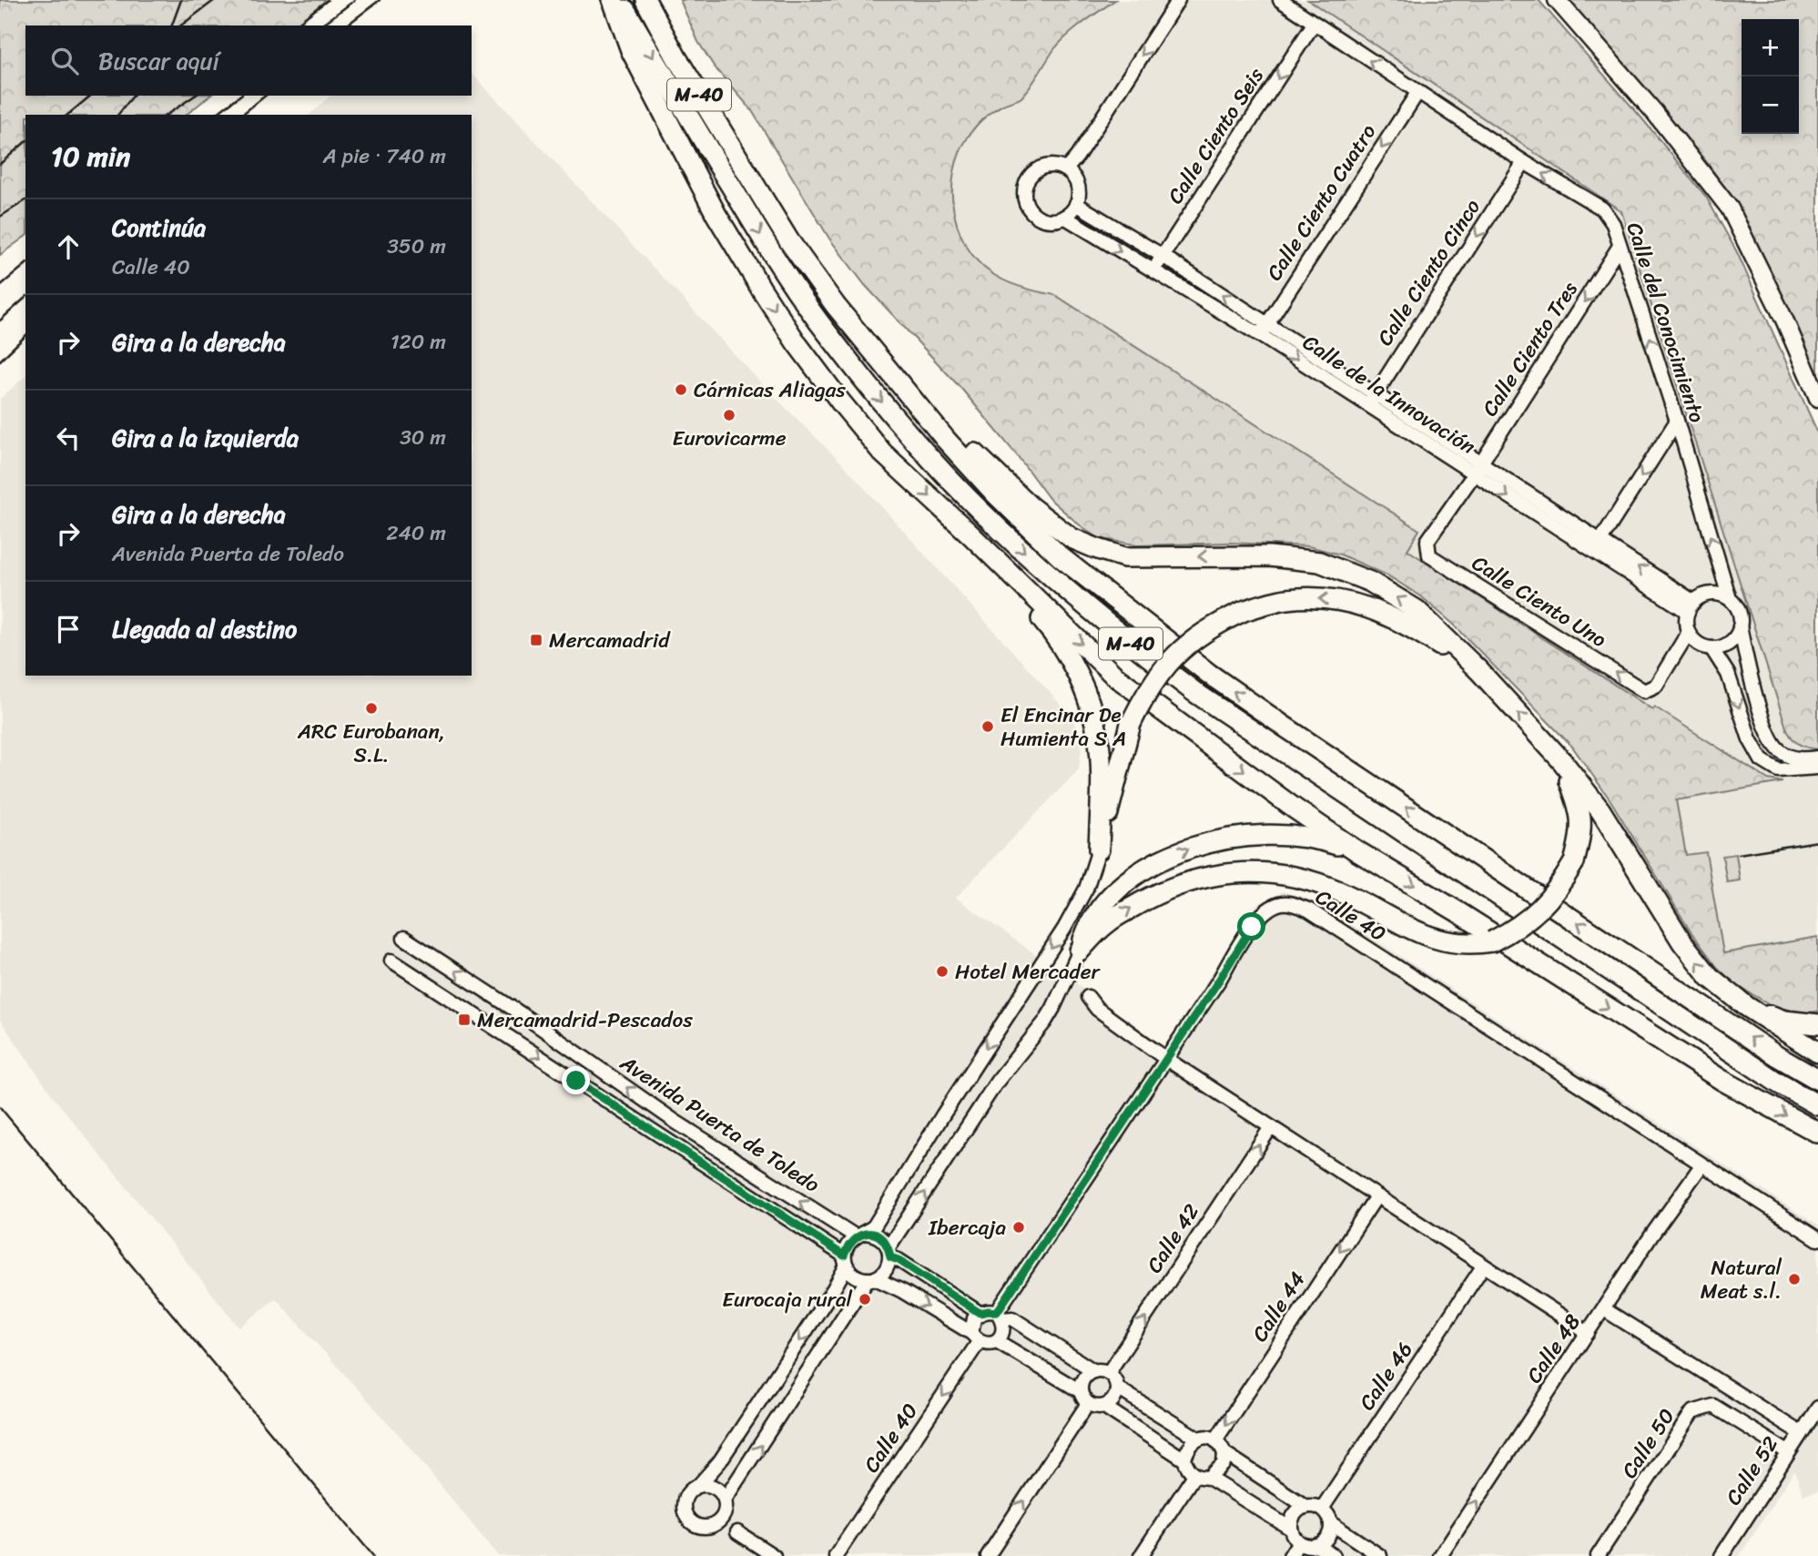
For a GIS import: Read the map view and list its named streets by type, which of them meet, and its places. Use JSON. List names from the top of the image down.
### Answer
{
  "streets": {
    "highway": ["M-40"],
    "street": [
      "Calle Ciento Seis",
      "Calle Ciento Cuatro",
      "Calle Ciento Cinco",
      "Calle del Conocimiento",
      "Calle Ciento Tres",
      "Calle de la Innovación",
      "Calle Ciento Uno",
      "Calle 40",
      "Avenida Puerta de Toledo",
      "Calle 42",
      "Calle 44",
      "Calle 48",
      "Calle 46",
      "Calle 50",
      "Calle 52"
    ]
  },
  "crossings": [
    ["Calle Ciento Seis", "Calle del Conocimiento"],
    ["Calle Ciento Seis", "Calle de la Innovación"],
    ["Calle Ciento Cuatro", "Calle del Conocimiento"],
    ["Calle Ciento Cuatro", "Calle de la Innovación"],
    ["Calle Ciento Cinco", "Calle del Conocimiento"],
    ["Calle Ciento Cinco", "Calle de la Innovación"],
    ["Calle del Conocimiento", "Calle Ciento Tres"],
    ["Calle del Conocimiento", "Calle de la Innovación"],
    ["Calle del Conocimiento", "Calle Ciento Uno"],
    ["Calle Ciento Tres", "Calle de la Innovación"],
    ["Calle Ciento Tres", "Calle Ciento Uno"],
    ["Calle de la Innovación", "Calle Ciento Uno"],
    ["Calle 40", "Calle 48"],
    ["Calle 50", "Calle 52"]
  ],
  "one_way": [
    "Calle Ciento Seis",
    "Calle Ciento Cuatro",
    "Calle Ciento Cinco",
    "Calle del Conocimiento",
    "Calle Ciento Tres",
    "Calle 42",
    "Calle 44",
    "Calle 48"
  ],
  "places": {
    "other": [
      "Cárnicas Aliagas",
      "Eurovicarme",
      "ARC Eurobanan, S.L.",
      "El Encinar De Humienta S A",
      "Hotel Mercader",
      "Ibercaja",
      "Natural Meat s.l.",
      "Eurocaja rural"
    ],
    "transit": ["Mercamadrid", "Mercamadrid-Pescados"]
  },
  "page": {
    "map_buttons": ["+", "−"],
    "search": "Buscar aquí",
    "heading": ["10 min", "A pie · 740 m"],
    "list": [
      ["Continúa", "Calle 40", "350 m"],
      ["Gira a la derecha", "120 m"],
      ["Gira a la izquierda", "30 m"],
      ["Gira a la derecha", "Avenida Puerta de Toledo", "240 m"],
      "Llegada al destino"
    ]
  }
}
